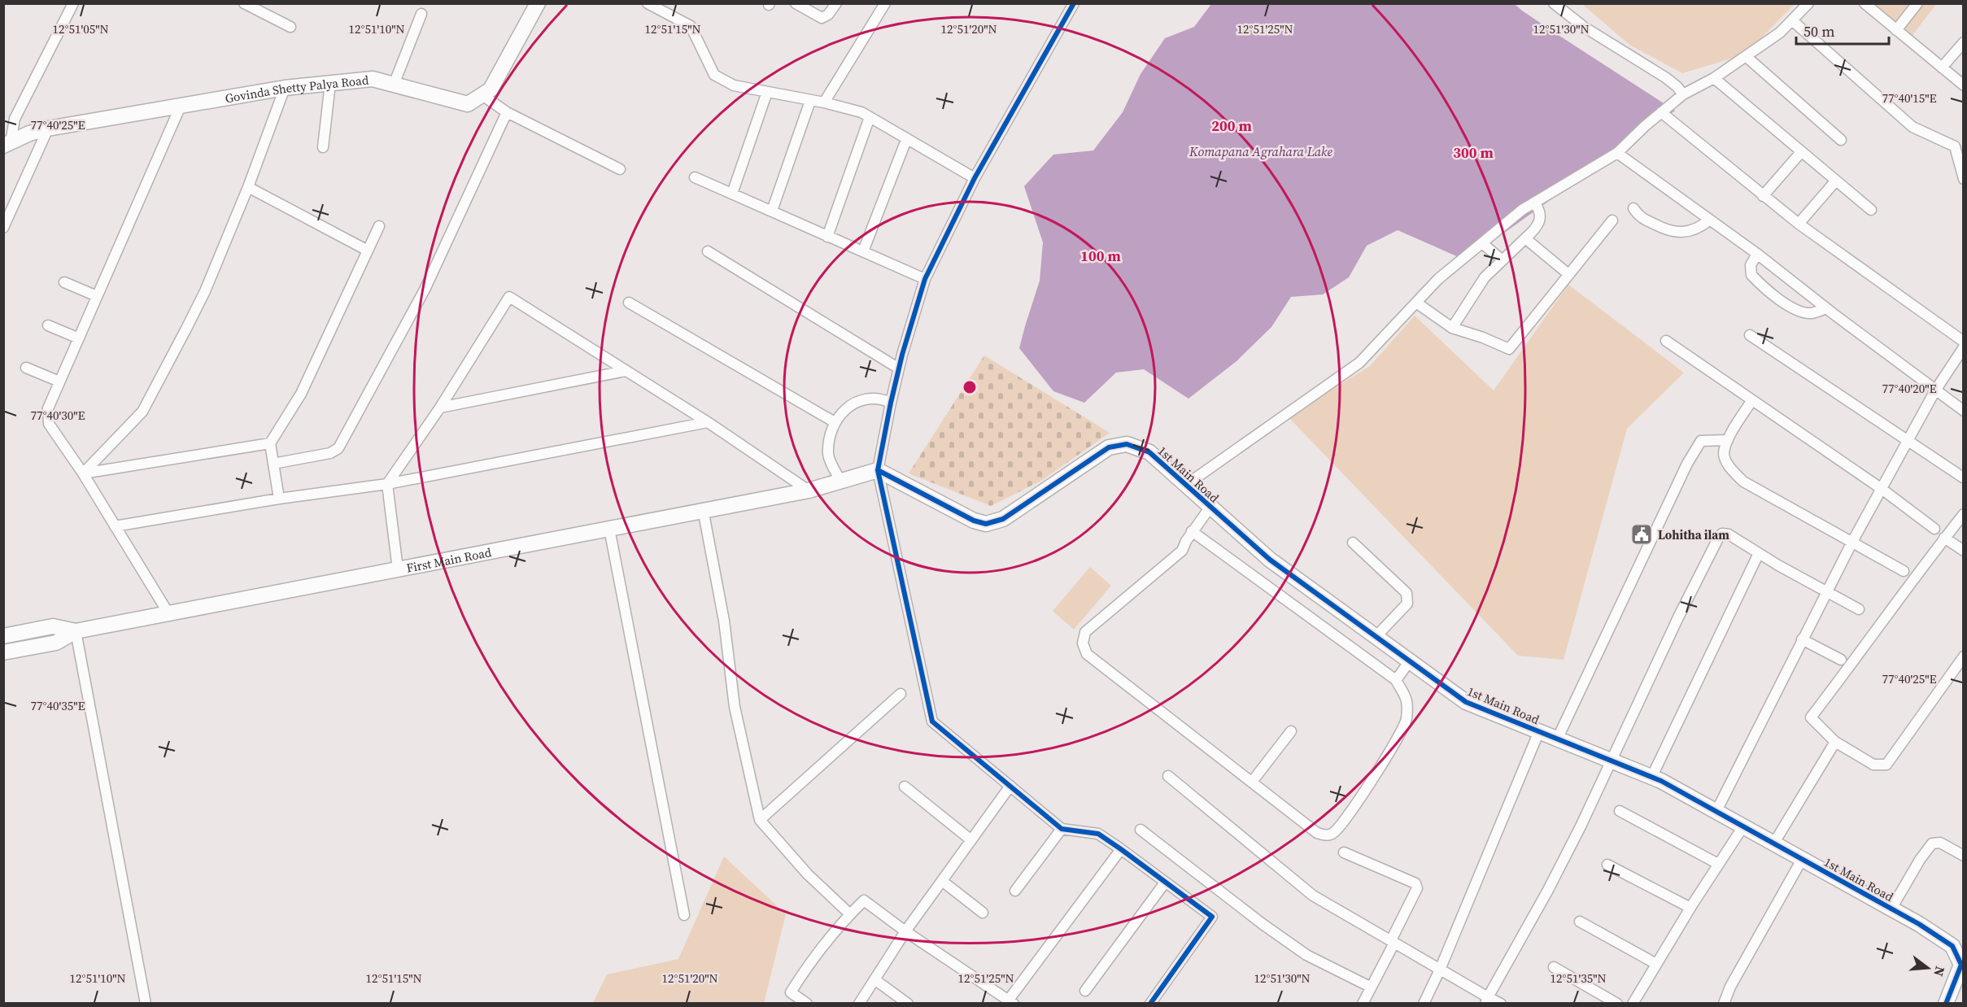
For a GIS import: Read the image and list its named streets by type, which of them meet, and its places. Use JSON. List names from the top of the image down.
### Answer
{
  "streets": {
    "street": ["Govinda Shetty Palya Road", "1st Main Road", "First Main Road"]
  },
  "crossings": [
    ["1st Main Road", "First Main Road"]
  ],
  "water": ["Komapana Agrahara Lake"],
  "places": {
    "public building": ["Lohitha ilam"]
  },
  "scale_bar": "50 m",
  "north": "right",
  "coordinates": [
    "12°51'05\"N",
    "12°51'10\"N",
    "12°51'15\"N",
    "12°51'20\"N",
    "12°51'25\"N",
    "12°51'30\"N",
    "77°40'15\"E",
    "77°40'25\"E",
    "77°40'20\"E",
    "77°40'30\"E",
    "77°40'35\"E",
    "12°51'35\"N"
  ],
  "rings": ["200 m", "300 m", "100 m"]
}
